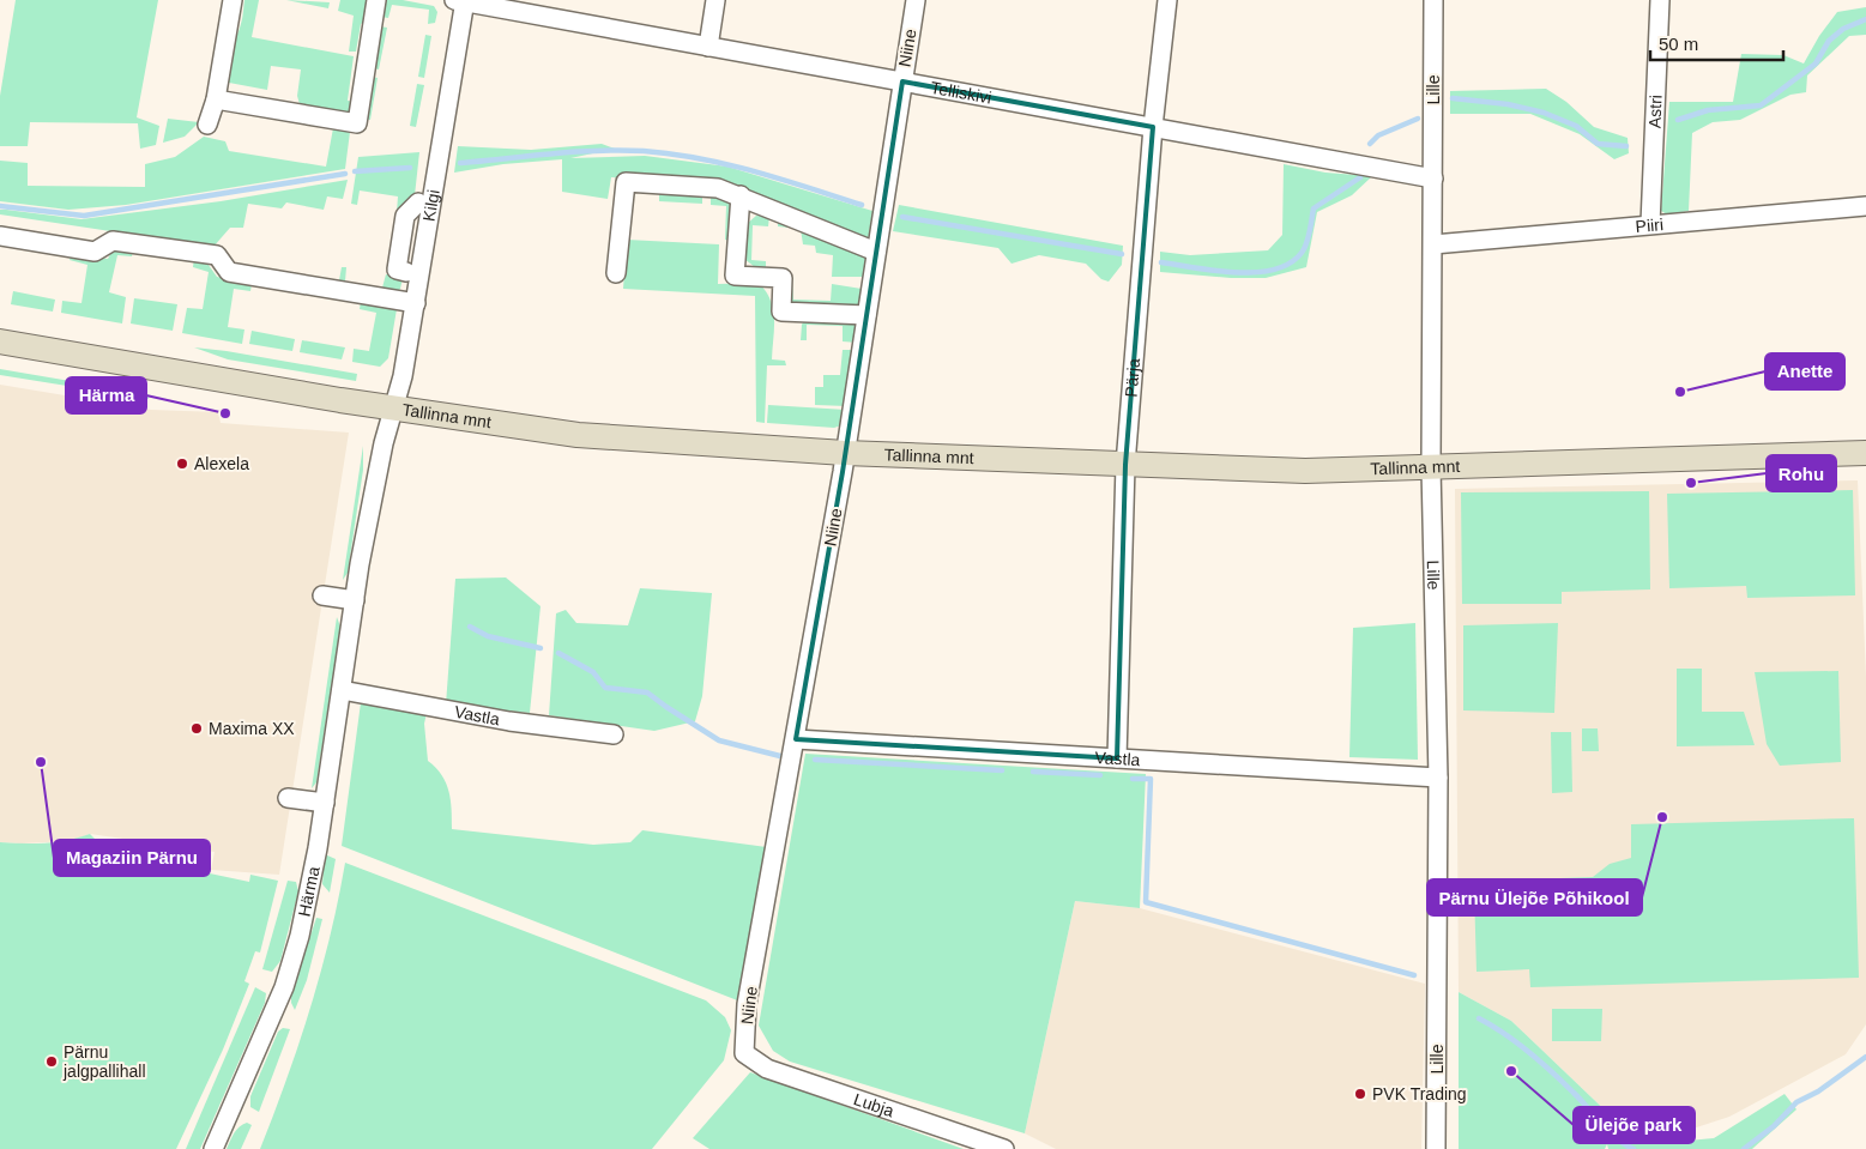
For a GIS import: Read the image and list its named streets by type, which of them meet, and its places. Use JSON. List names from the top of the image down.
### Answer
{
  "streets": {
    "main road": ["Tallinna mnt"],
    "street": [
      "Niine",
      "Lille",
      "Telliskivi",
      "Astri",
      "Kilgi",
      "Piiri",
      "Pärja",
      "Vastla",
      "Härma",
      "Lubja"
    ]
  },
  "crossings": [
    ["Niine", "Telliskivi"],
    ["Niine", "Tallinna mnt"],
    ["Niine", "Vastla"],
    ["Niine", "Lubja"],
    ["Lille", "Telliskivi"],
    ["Lille", "Piiri"],
    ["Lille", "Tallinna mnt"],
    ["Lille", "Vastla"],
    ["Telliskivi", "Kilgi"],
    ["Telliskivi", "Pärja"],
    ["Astri", "Piiri"],
    ["Kilgi", "Tallinna mnt"],
    ["Kilgi", "Härma"],
    ["Pärja", "Tallinna mnt"],
    ["Pärja", "Vastla"],
    ["Tallinna mnt", "Härma"],
    ["Vastla", "Härma"]
  ],
  "places": [
    "Anette",
    "Härma",
    "Alexela",
    "Rohu",
    "Maxima XX",
    "Magaziin Pärnu",
    "Pärnu Ülejõe Põhikool",
    "Pärnu jalgpallihall",
    "Ülejõe park",
    "PVK Trading"
  ],
  "scale_bar": "50 m"
}
